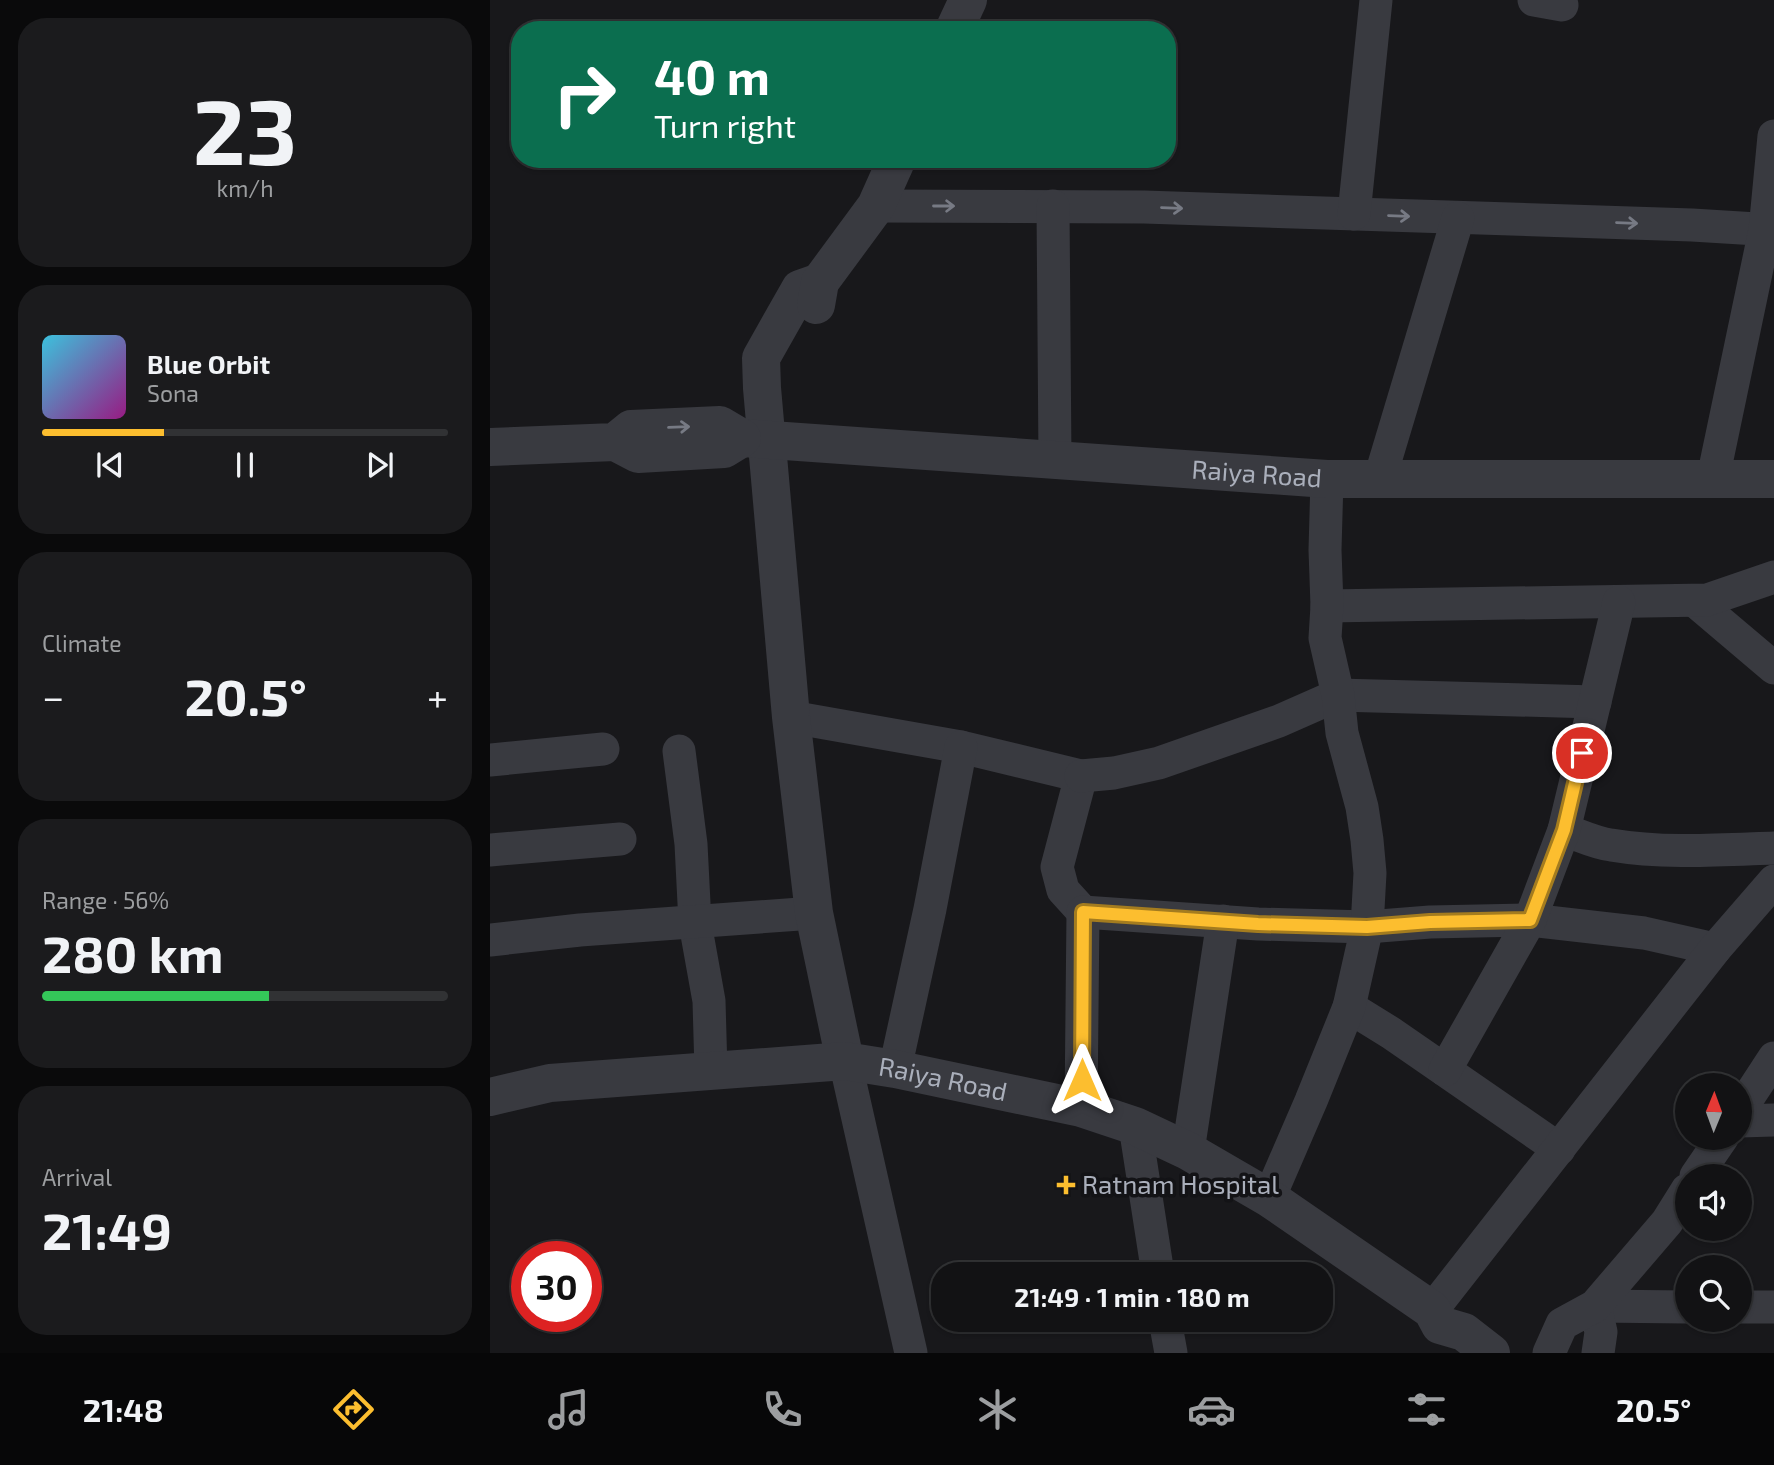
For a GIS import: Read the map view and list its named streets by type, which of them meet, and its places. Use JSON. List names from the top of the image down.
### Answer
{
  "streets": {
    "street": ["Raiya Road"]
  },
  "places": {
    "health": ["Ratnam Hospital"]
  },
  "north": "top",
  "page": {
    "tile": [
      ["23", "km/h"],
      "Climate",
      ["Range · 56%", "280 km"],
      ["Arrival", "21:49"]
    ],
    "turn": ["40 m", "Turn right"],
    "song": ["Blue Orbit", "Sona"],
    "heat": ["−", "20.5°", "+"],
    "limit": "30",
    "trip": "21:49 · 1 min · 180 m",
    "tabs": ["21:48", "20.5°"]
  }
}
